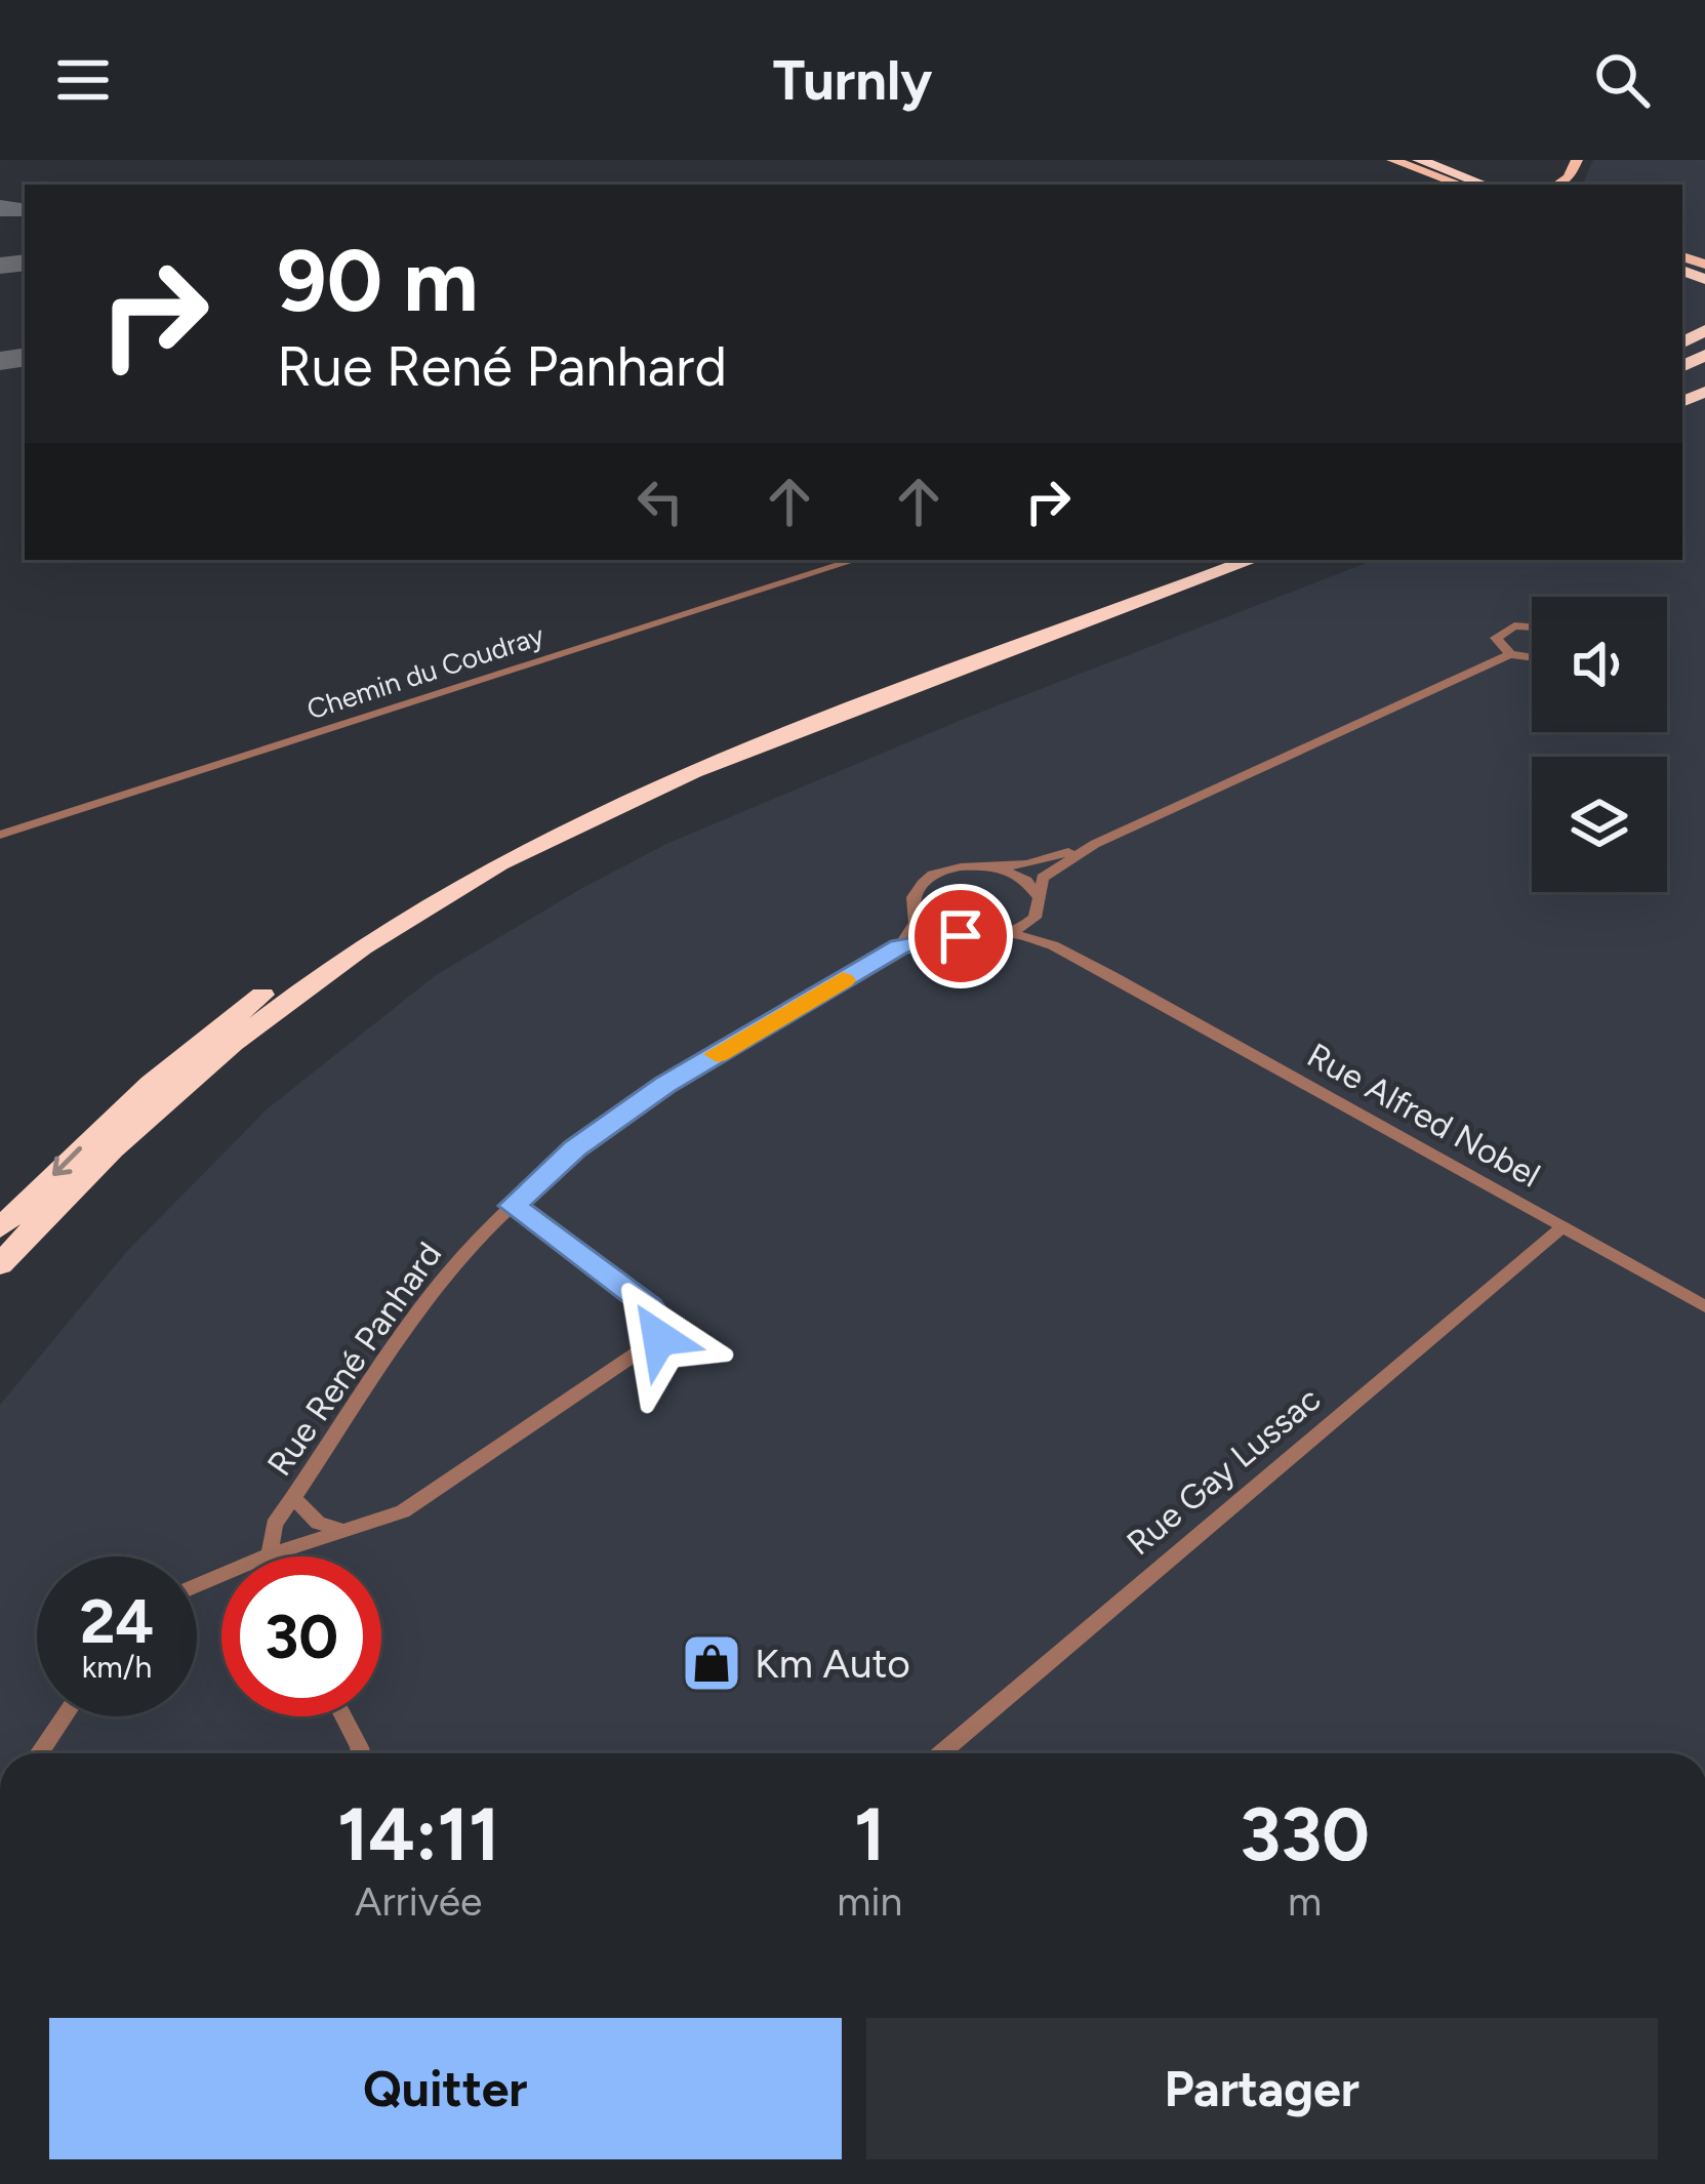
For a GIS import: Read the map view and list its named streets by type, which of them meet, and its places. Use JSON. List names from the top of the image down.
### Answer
{
  "streets": {
    "street": [
      "Chemin du Coudray",
      "Rue Alfred Nobel",
      "Rue René Panhard",
      "Rue Gay Lussac"
    ]
  },
  "crossings": [
    ["Rue Alfred Nobel", "Rue René Panhard"],
    ["Rue Alfred Nobel", "Rue Gay Lussac"]
  ],
  "places": {
    "shop": ["Km Auto"]
  },
  "page": {
    "header": "Turnly",
    "turn": ["90 m", "Rue René Panhard"],
    "speed": "24 km/h",
    "limit": "30",
    "eta": [
      "14:11",
      "Arrivée",
      "1",
      "min",
      "330",
      "m"
    ],
    "buttons": ["Quitter", "Partager"]
  }
}
